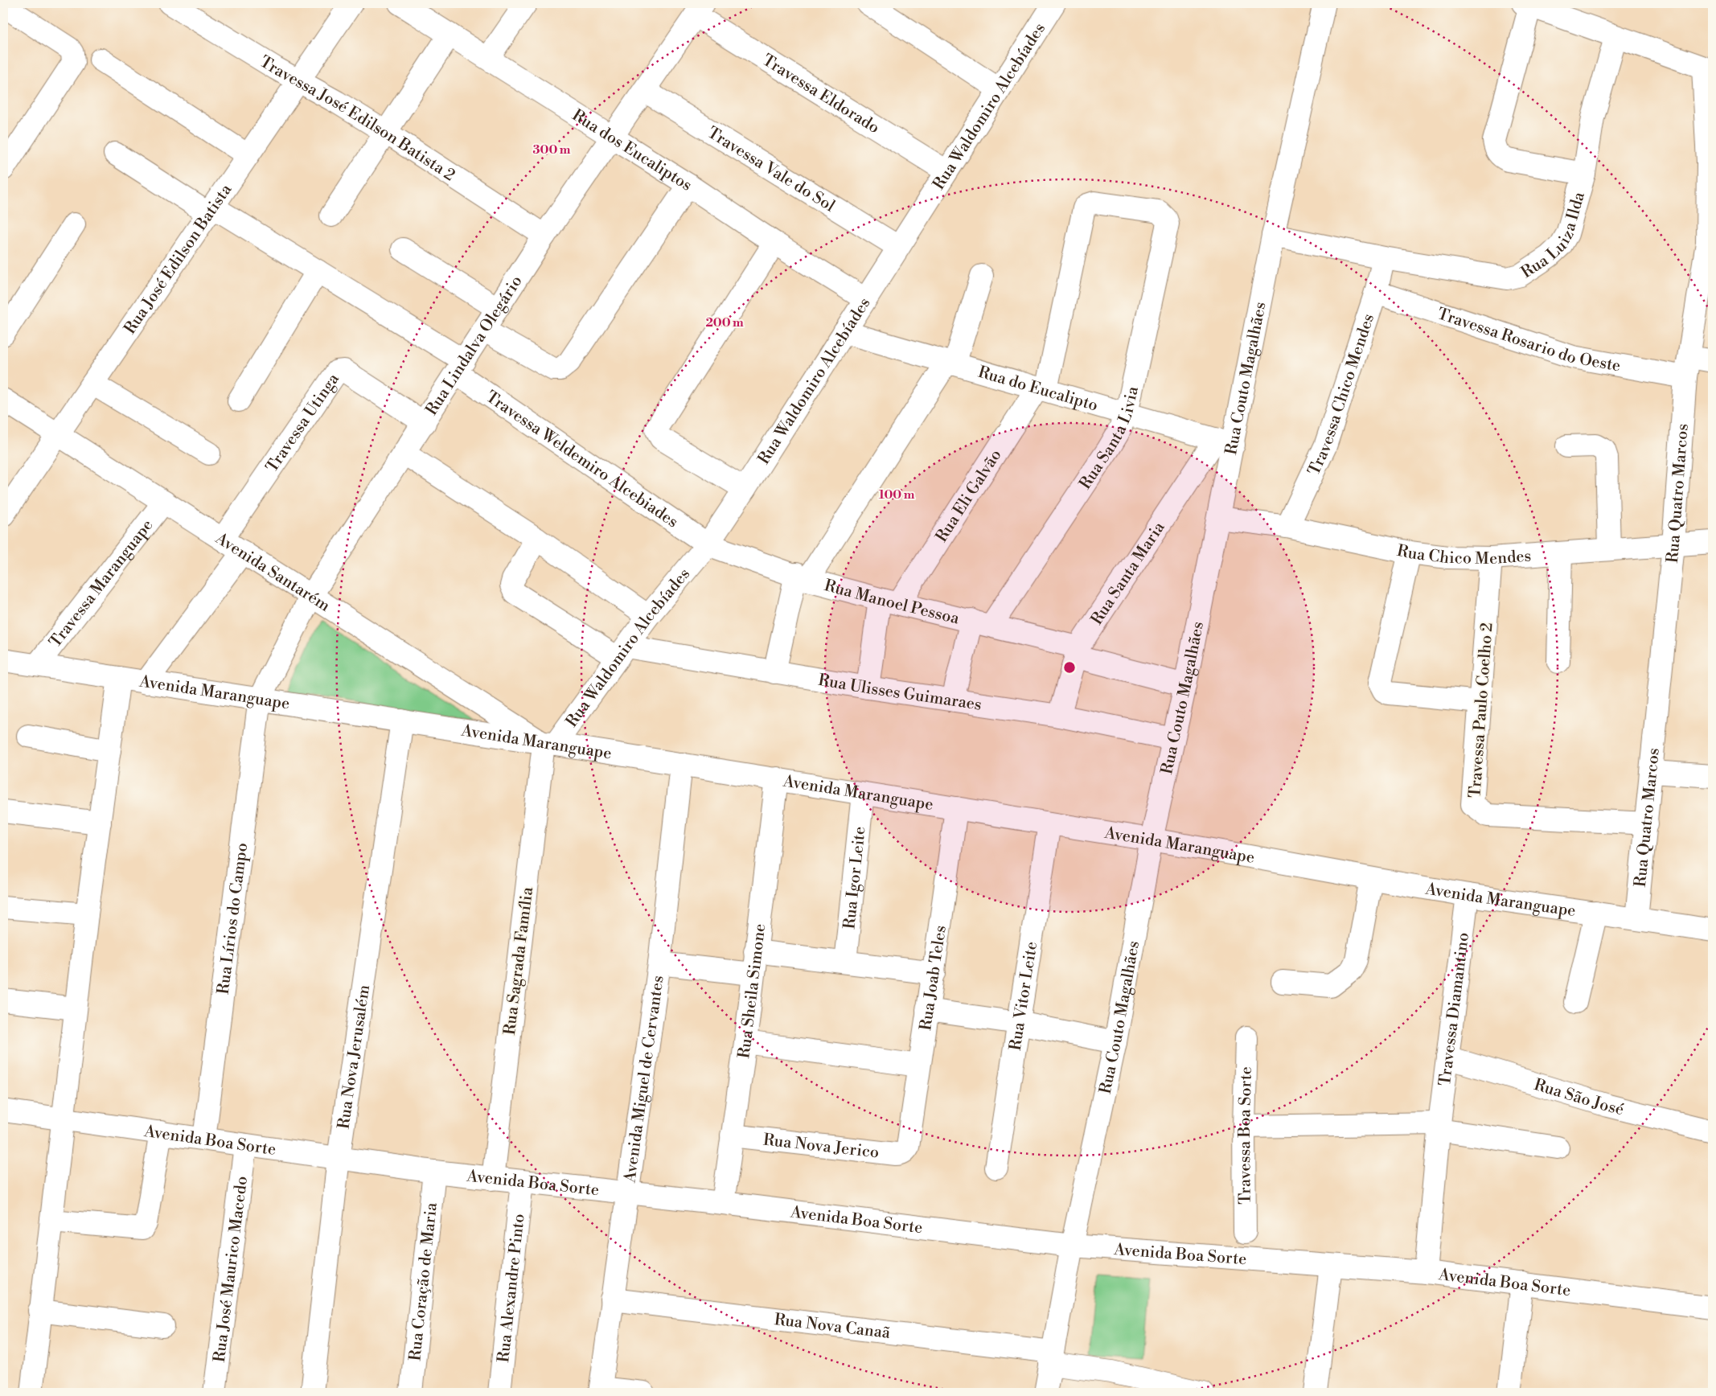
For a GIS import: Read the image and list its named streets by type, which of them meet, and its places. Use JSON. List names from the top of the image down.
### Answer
{
  "streets": {
    "street": [
      "Travessa Eldorado",
      "Rua Waldomiro Alcebíades",
      "Travessa José Edilson Batista 2",
      "Rua dos Eucaliptos",
      "Travessa Vale do Sol",
      "Rua Luiza Ilda",
      "Rua José Edilson Batista",
      "Travessa Rosario do Oeste",
      "Rua Lindalva Olegário",
      "Rua Couto Magalhães",
      "Rua do Eucalipto",
      "Travessa Chico Mendes",
      "Travessa Utinga",
      "Rua Santa Livia",
      "Travessa Weldemiro Alcebiades",
      "Rua Quatro Marcos",
      "Rua Eli Galvão",
      "Rua Chico Mendes",
      "Avenida Santarém",
      "Rua Santa Maria",
      "Travessa Maranguape",
      "Rua Manoel Pessoa",
      "Rua Ulisses Guimaraes",
      "Avenida Maranguape",
      "Travessa Paulo Coelho 2",
      "Rua Igor Leite",
      "Rua Lírios do Campo",
      "Rua Sagrada Família",
      "Rua Joab Teles",
      "Rua Sheila Simone",
      "Rua Vitor Leite",
      "Travessa Diamantino",
      "Rua Nova Jerusalém",
      "Avenida Miguel de Cervantes",
      "Rua São José",
      "Travessa Boa Sorte",
      "Avenida Boa Sorte",
      "Rua Nova Jerico",
      "Rua José Maurico Macedo",
      "Rua Coração de Maria",
      "Rua Alexandre Pinto",
      "Rua Nova Canaã"
    ]
  },
  "crossings": [
    ["Travessa Eldorado", "Rua Waldomiro Alcebíades"],
    ["Travessa Eldorado", "Rua Lindalva Olegário"],
    ["Rua Waldomiro Alcebíades", "Rua dos Eucaliptos"],
    ["Rua Waldomiro Alcebíades", "Travessa Vale do Sol"],
    ["Rua Waldomiro Alcebíades", "Rua do Eucalipto"],
    ["Rua Waldomiro Alcebíades", "Travessa Weldemiro Alcebiades"],
    ["Rua Waldomiro Alcebíades", "Avenida Santarém"],
    ["Rua Waldomiro Alcebíades", "Rua Manoel Pessoa"],
    ["Rua Waldomiro Alcebíades", "Rua Ulisses Guimaraes"],
    ["Rua Waldomiro Alcebíades", "Avenida Maranguape"],
    ["Rua Waldomiro Alcebíades", "Rua Sagrada Família"],
    ["Travessa José Edilson Batista 2", "Rua José Edilson Batista"],
    ["Travessa José Edilson Batista 2", "Rua Lindalva Olegário"],
    ["Rua dos Eucaliptos", "Rua Lindalva Olegário"],
    ["Travessa Vale do Sol", "Rua Lindalva Olegário"],
    ["Rua Luiza Ilda", "Rua Couto Magalhães"],
    ["Rua Luiza Ilda", "Travessa Chico Mendes"],
    ["Rua José Edilson Batista", "Travessa Weldemiro Alcebiades"],
    ["Rua José Edilson Batista", "Avenida Santarém"],
    ["Travessa Rosario do Oeste", "Travessa Chico Mendes"],
    ["Travessa Rosario do Oeste", "Rua Quatro Marcos"],
    ["Rua Lindalva Olegário", "Travessa Utinga"],
    ["Rua Lindalva Olegário", "Travessa Weldemiro Alcebiades"],
    ["Rua Lindalva Olegário", "Avenida Santarém"],
    ["Rua Lindalva Olegário", "Avenida Maranguape"],
    ["Rua Lindalva Olegário", "Rua Lírios do Campo"],
    ["Rua Couto Magalhães", "Rua do Eucalipto"],
    ["Rua Couto Magalhães", "Rua Chico Mendes"],
    ["Rua Couto Magalhães", "Rua Santa Maria"],
    ["Rua Couto Magalhães", "Rua Manoel Pessoa"],
    ["Rua Couto Magalhães", "Rua Ulisses Guimaraes"],
    ["Rua Couto Magalhães", "Avenida Maranguape"],
    ["Rua Couto Magalhães", "Avenida Boa Sorte"],
    ["Rua Couto Magalhães", "Rua Nova Canaã"],
    ["Rua do Eucalipto", "Rua Santa Livia"],
    ["Rua do Eucalipto", "Rua Eli Galvão"],
    ["Rua do Eucalipto", "Rua Santa Maria"],
    ["Travessa Chico Mendes", "Rua Chico Mendes"],
    ["Travessa Utinga", "Avenida Santarém"],
    ["Rua Santa Livia", "Rua Eli Galvão"],
    ["Rua Santa Livia", "Rua Manoel Pessoa"],
    ["Rua Santa Livia", "Rua Ulisses Guimaraes"],
    ["Travessa Weldemiro Alcebiades", "Rua Manoel Pessoa"],
    ["Rua Quatro Marcos", "Rua Chico Mendes"],
    ["Rua Quatro Marcos", "Avenida Maranguape"],
    ["Rua Quatro Marcos", "Travessa Paulo Coelho 2"],
    ["Rua Eli Galvão", "Rua Manoel Pessoa"],
    ["Rua Eli Galvão", "Rua Ulisses Guimaraes"],
    ["Rua Chico Mendes", "Travessa Paulo Coelho 2"],
    ["Avenida Santarém", "Travessa Maranguape"],
    ["Avenida Santarém", "Avenida Maranguape"],
    ["Avenida Santarém", "Rua Sagrada Família"],
    ["Rua Santa Maria", "Rua Manoel Pessoa"],
    ["Rua Santa Maria", "Rua Ulisses Guimaraes"],
    ["Travessa Maranguape", "Avenida Maranguape"],
    ["Avenida Maranguape", "Rua Igor Leite"],
    ["Avenida Maranguape", "Rua Lírios do Campo"],
    ["Avenida Maranguape", "Rua Sagrada Família"],
    ["Avenida Maranguape", "Rua Joab Teles"],
    ["Avenida Maranguape", "Rua Sheila Simone"],
    ["Avenida Maranguape", "Rua Vitor Leite"],
    ["Avenida Maranguape", "Travessa Diamantino"],
    ["Avenida Maranguape", "Rua Nova Jerusalém"],
    ["Avenida Maranguape", "Avenida Miguel de Cervantes"],
    ["Rua Lírios do Campo", "Avenida Boa Sorte"],
    ["Rua Sagrada Família", "Avenida Boa Sorte"],
    ["Rua Joab Teles", "Rua Nova Jerico"],
    ["Rua Sheila Simone", "Avenida Boa Sorte"],
    ["Rua Sheila Simone", "Rua Nova Jerico"],
    ["Travessa Diamantino", "Rua São José"],
    ["Travessa Diamantino", "Avenida Boa Sorte"],
    ["Rua Nova Jerusalém", "Avenida Boa Sorte"],
    ["Avenida Miguel de Cervantes", "Avenida Boa Sorte"],
    ["Avenida Miguel de Cervantes", "Rua Nova Canaã"],
    ["Avenida Boa Sorte", "Rua José Maurico Macedo"],
    ["Avenida Boa Sorte", "Rua Coração de Maria"],
    ["Avenida Boa Sorte", "Rua Alexandre Pinto"]
  ],
  "rings": ["300 m", "200 m", "100 m"]
}
